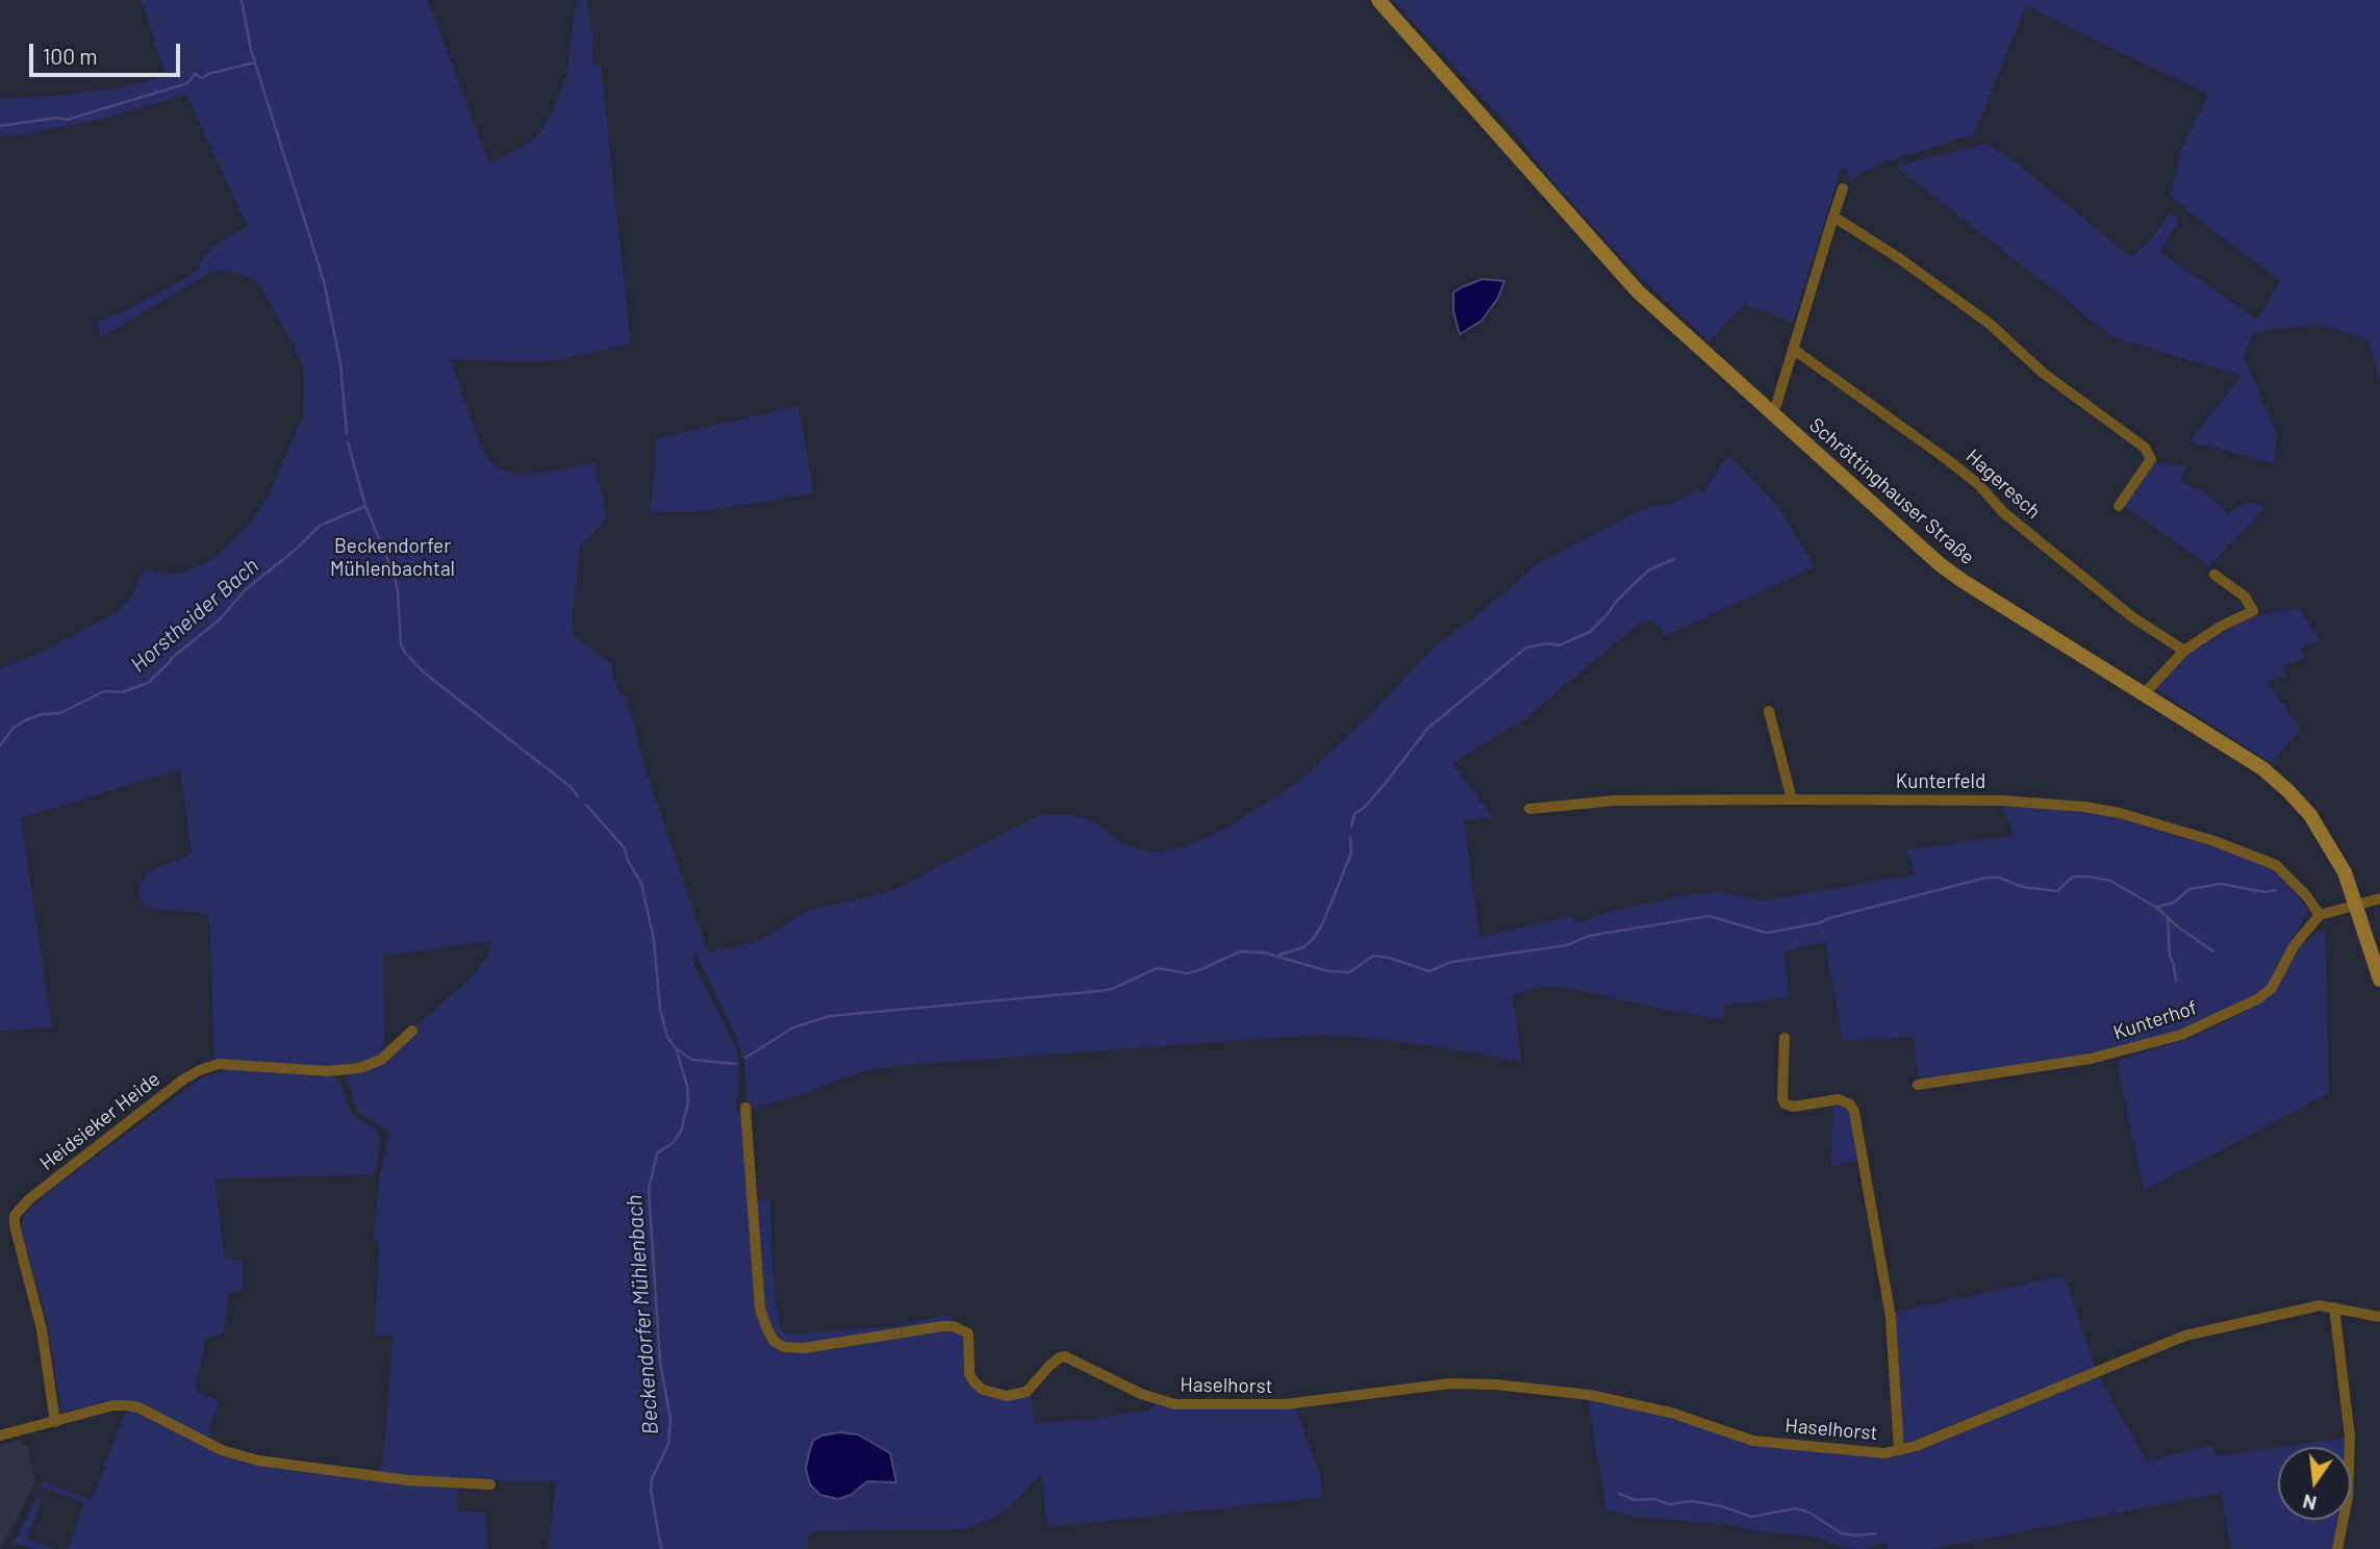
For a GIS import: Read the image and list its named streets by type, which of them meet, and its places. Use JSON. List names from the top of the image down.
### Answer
{
  "streets": {
    "main road": ["Schröttinghauser Straße"],
    "street": [
      "Hageresch",
      "Kunterfeld",
      "Kunterhof",
      "Heidsieker Heide",
      "Haselhorst"
    ]
  },
  "crossings": [
    ["Kunterfeld", "Kunterhof"]
  ],
  "water": ["Horstheider Bach", "Beckendorfer Mühlenbach"],
  "parks": ["Beckendorfer Mühlenbachtal"],
  "scale_bar": "100 m",
  "north": "bottom"
}
